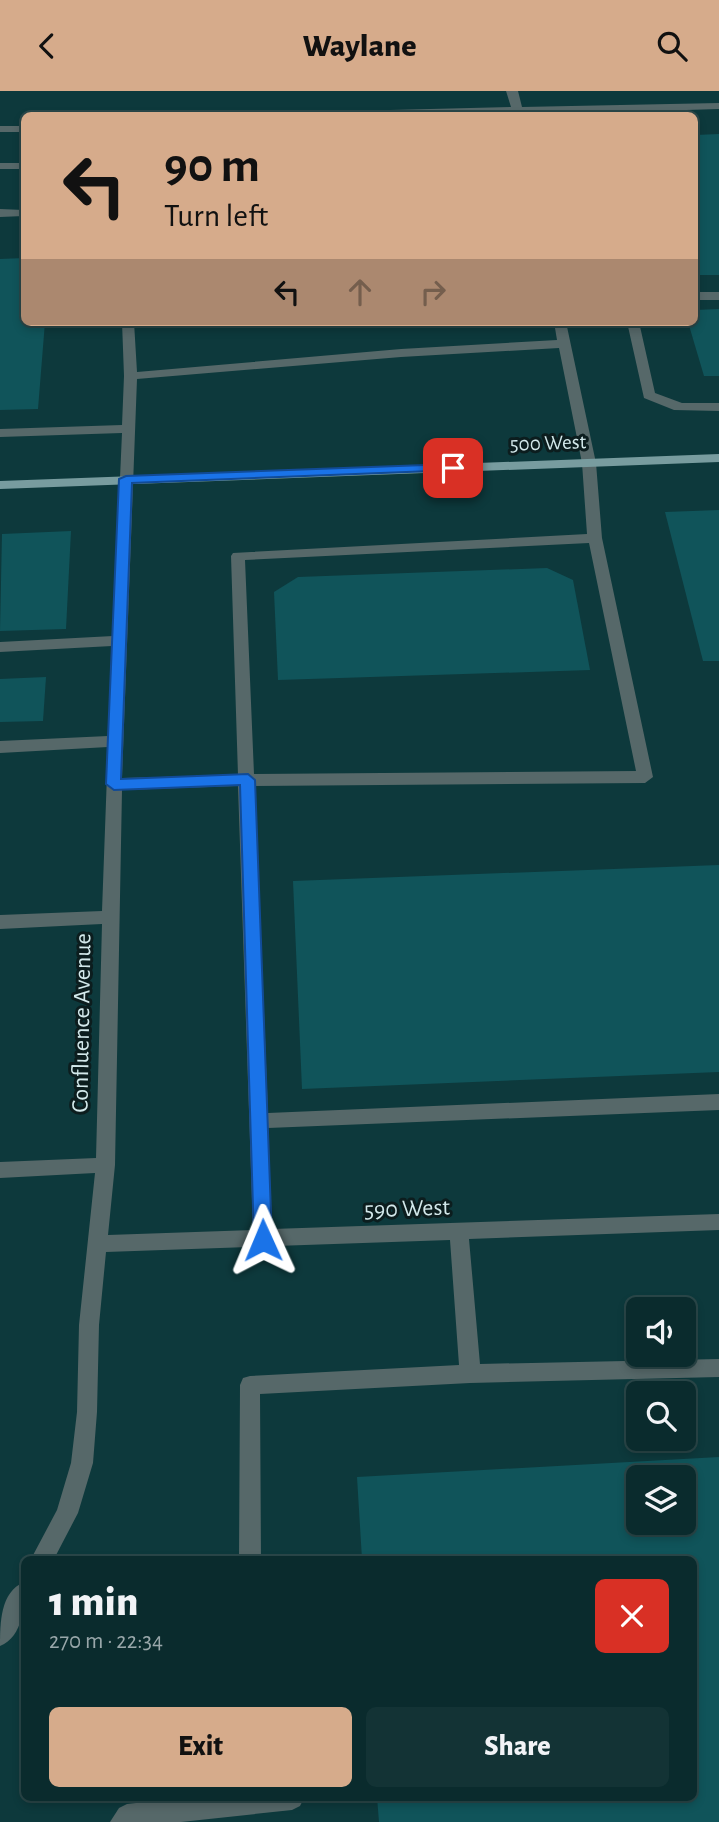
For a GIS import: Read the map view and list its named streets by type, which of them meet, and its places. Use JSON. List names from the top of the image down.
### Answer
{
  "streets": {
    "main road": ["500 West"],
    "street": ["Confluence Avenue", "590 West"]
  },
  "crossings": [
    ["500 West", "Confluence Avenue"],
    ["Confluence Avenue", "590 West"]
  ],
  "page": {
    "header": "Waylane",
    "turn": ["90 m", "Turn left"],
    "heading": ["1 min", "270 m · 22:34"],
    "buttons": ["Exit", "Share"]
  }
}
